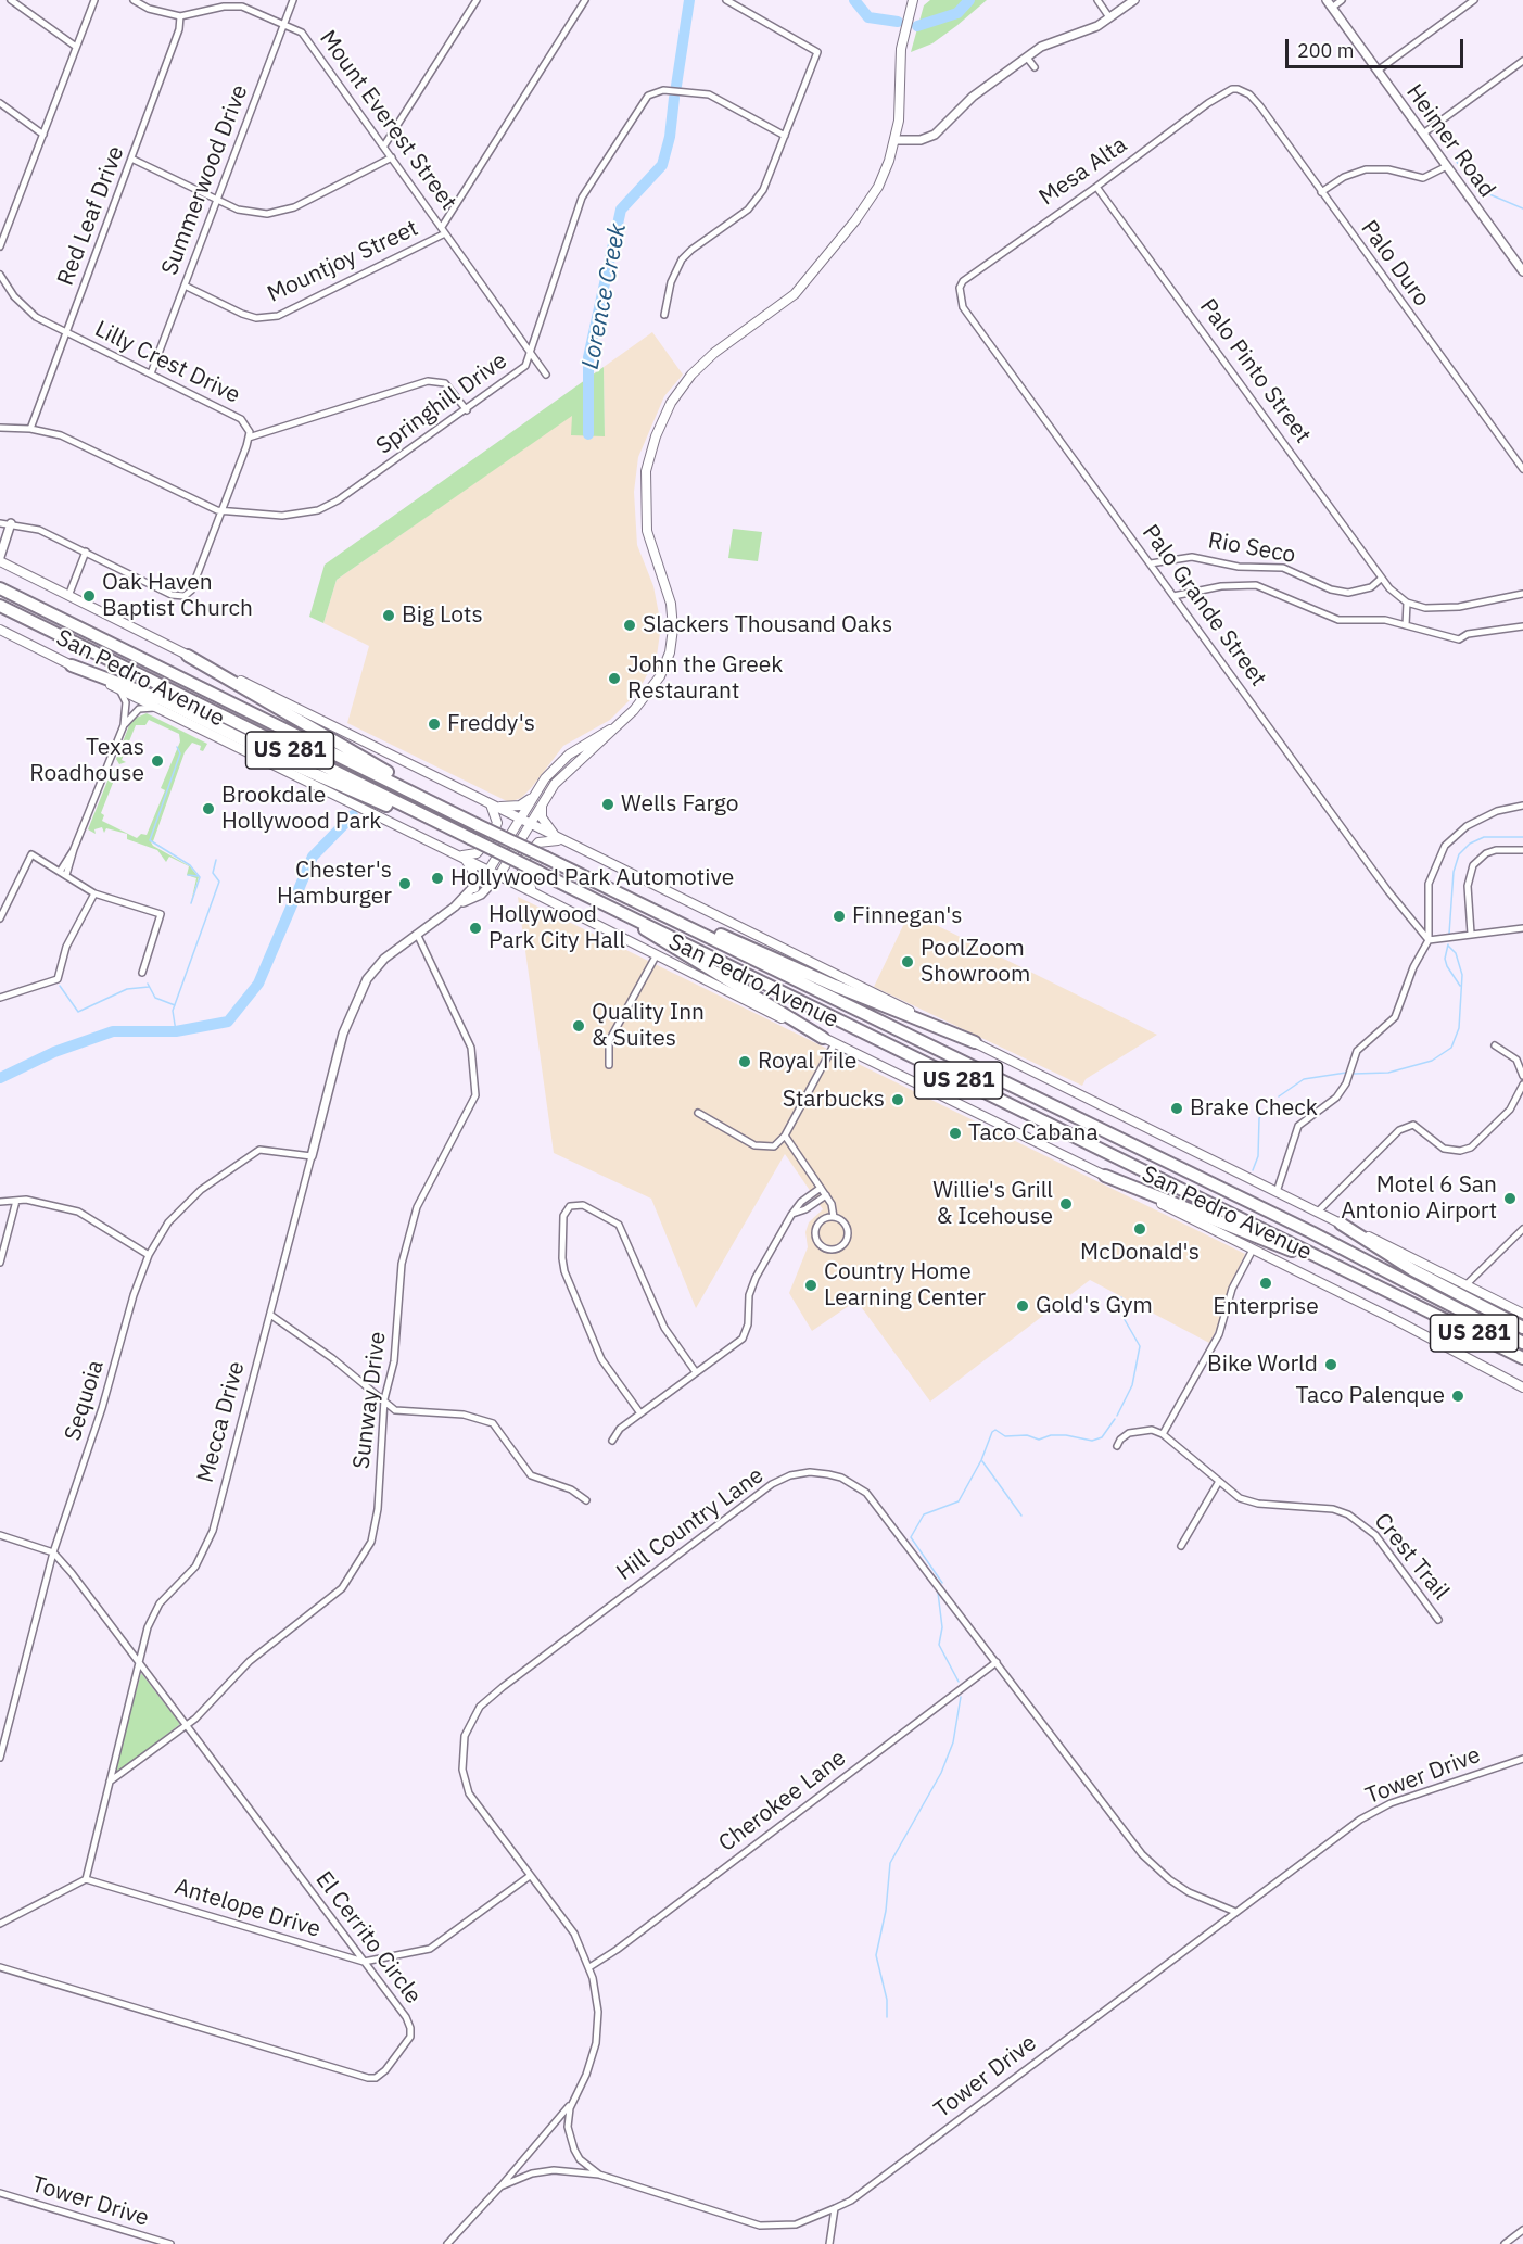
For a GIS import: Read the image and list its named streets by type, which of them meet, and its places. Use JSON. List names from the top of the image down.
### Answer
{
  "streets": {
    "highway": ["US 281"],
    "main road": ["San Pedro Avenue", "Mecca Drive"],
    "street": [
      "Mount Everest Street",
      "Heimer Road",
      "Mesa Alta",
      "Summerwood Drive",
      "Red Leaf Drive",
      "Mountjoy Street",
      "Palo Duro",
      "Lilly Crest Drive",
      "Palo Pinto Street",
      "Springhill Drive",
      "Rio Seco",
      "Palo Grande Street",
      "Sequoia",
      "Sunway Drive",
      "Hill Country Lane",
      "Crest Trail",
      "Tower Drive",
      "Cherokee Lane",
      "Antelope Drive",
      "El Cerrito Circle"
    ]
  },
  "crossings": [
    ["Mount Everest Street", "Summerwood Drive"],
    ["Mount Everest Street", "Red Leaf Drive"],
    ["Mount Everest Street", "Mountjoy Street"],
    ["Mount Everest Street", "Springhill Drive"],
    ["Mesa Alta", "Palo Duro"],
    ["Mesa Alta", "Palo Pinto Street"],
    ["Mesa Alta", "Palo Grande Street"],
    ["Summerwood Drive", "Mountjoy Street"],
    ["Summerwood Drive", "Lilly Crest Drive"],
    ["Red Leaf Drive", "Lilly Crest Drive"],
    ["Red Leaf Drive", "Springhill Drive"],
    ["Lilly Crest Drive", "Springhill Drive"],
    ["Palo Pinto Street", "Rio Seco"],
    ["Rio Seco", "Palo Grande Street"],
    ["San Pedro Avenue", "Mecca Drive"],
    ["Sequoia", "Mecca Drive"],
    ["Sequoia", "El Cerrito Circle"],
    ["Sunway Drive", "Mecca Drive"],
    ["Sunway Drive", "El Cerrito Circle"],
    ["Mecca Drive", "Antelope Drive"],
    ["Mecca Drive", "El Cerrito Circle"],
    ["Hill Country Lane", "Tower Drive"],
    ["Hill Country Lane", "Cherokee Lane"],
    ["Hill Country Lane", "Antelope Drive"],
    ["Antelope Drive", "El Cerrito Circle"]
  ],
  "water": ["Lorence Creek"],
  "places": [
    "Oak Haven Baptist Church",
    "Big Lots",
    "Slackers Thousand Oaks",
    "John the Greek Restaurant",
    "Freddy's",
    "Texas Roadhouse",
    "Wells Fargo",
    "Brookdale Hollywood Park",
    "Hollywood Park Automotive",
    "Chester's Hamburger",
    "Finnegan's",
    "Hollywood Park City Hall",
    "PoolZoom Showroom",
    "Quality Inn & Suites",
    "Royal Tile",
    "Starbucks",
    "Brake Check",
    "Taco Cabana",
    "Motel 6 San Antonio Airport",
    "Willie's Grill & Icehouse",
    "McDonald's",
    "Enterprise",
    "Country Home Learning Center",
    "Gold's Gym",
    "Bike World",
    "Taco Palenque"
  ],
  "scale_bar": "200 m"
}
